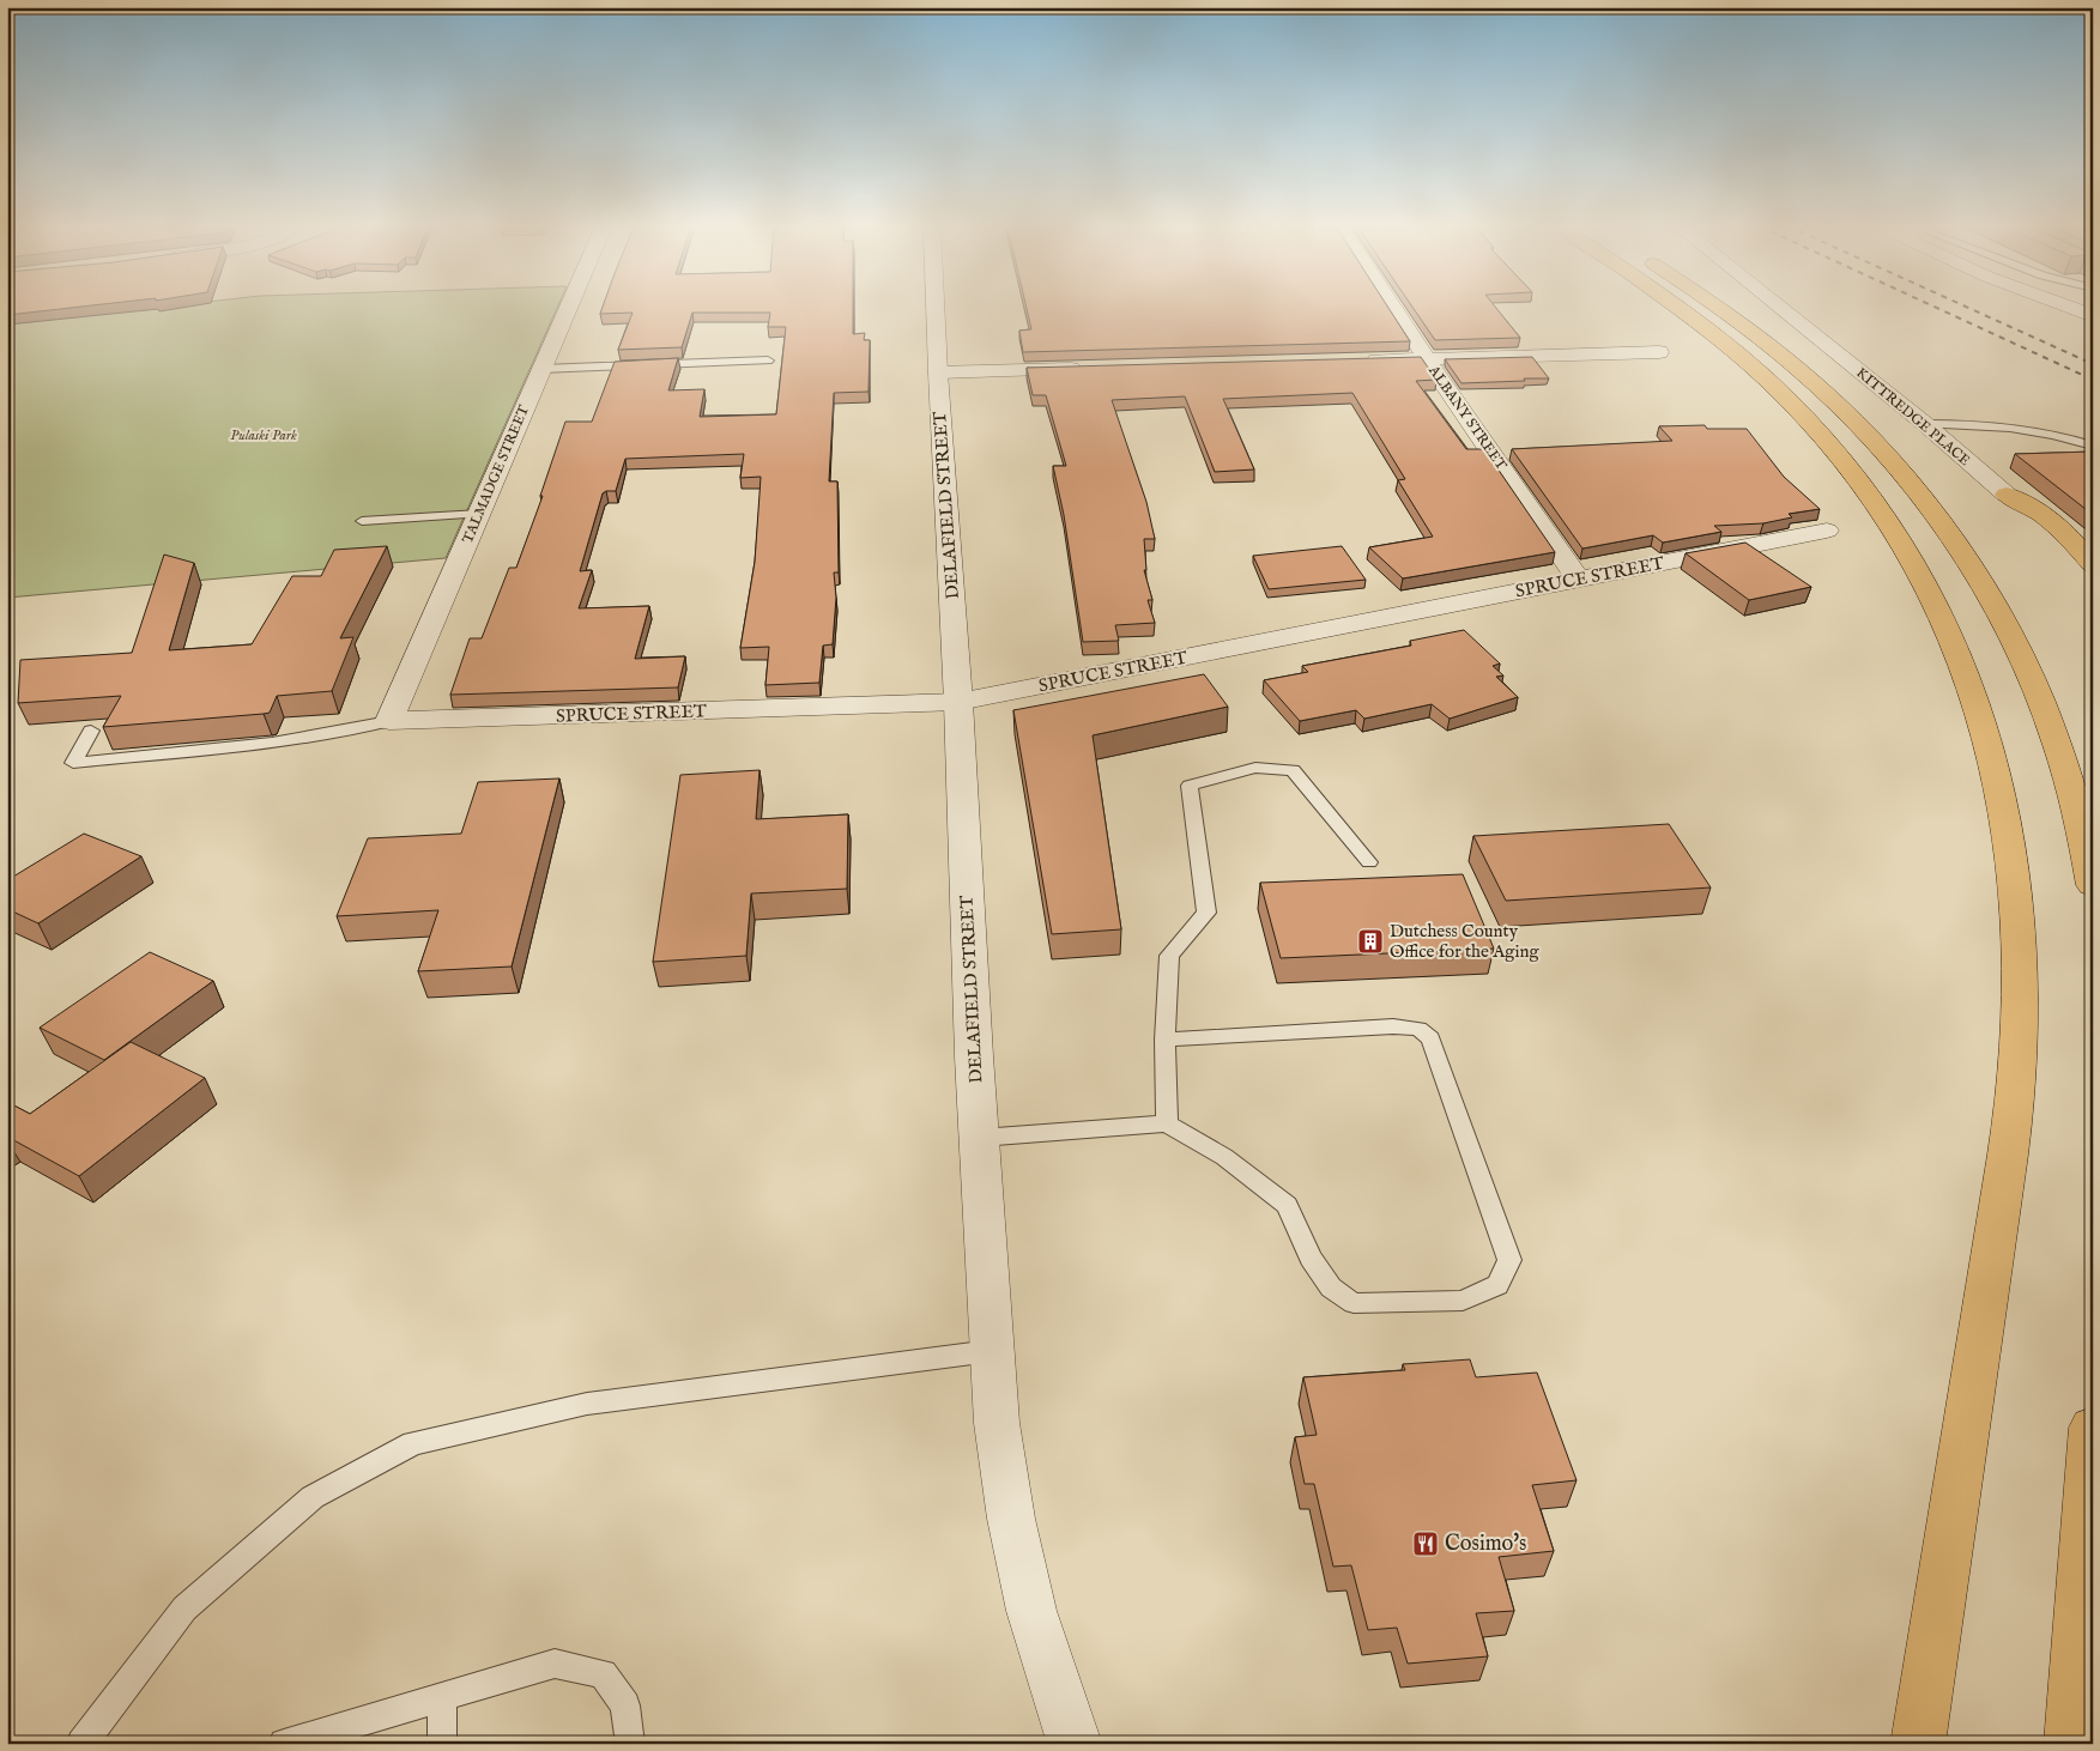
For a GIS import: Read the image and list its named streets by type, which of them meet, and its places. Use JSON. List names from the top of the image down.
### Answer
{
  "streets": {
    "street": [
      "KITTREDGE PLACE",
      "ALBANY STREET",
      "TALMADGE STREET",
      "DELAFIELD STREET",
      "SPRUCE STREET"
    ]
  },
  "crossings": [
    ["ALBANY STREET", "SPRUCE STREET"],
    ["TALMADGE STREET", "SPRUCE STREET"],
    ["DELAFIELD STREET", "SPRUCE STREET"]
  ],
  "parks": ["Pulaski Park"],
  "places": {
    "building": ["Dutchess County Office for the Aging"],
    "restaurant": ["Cosimo's"]
  }
}
